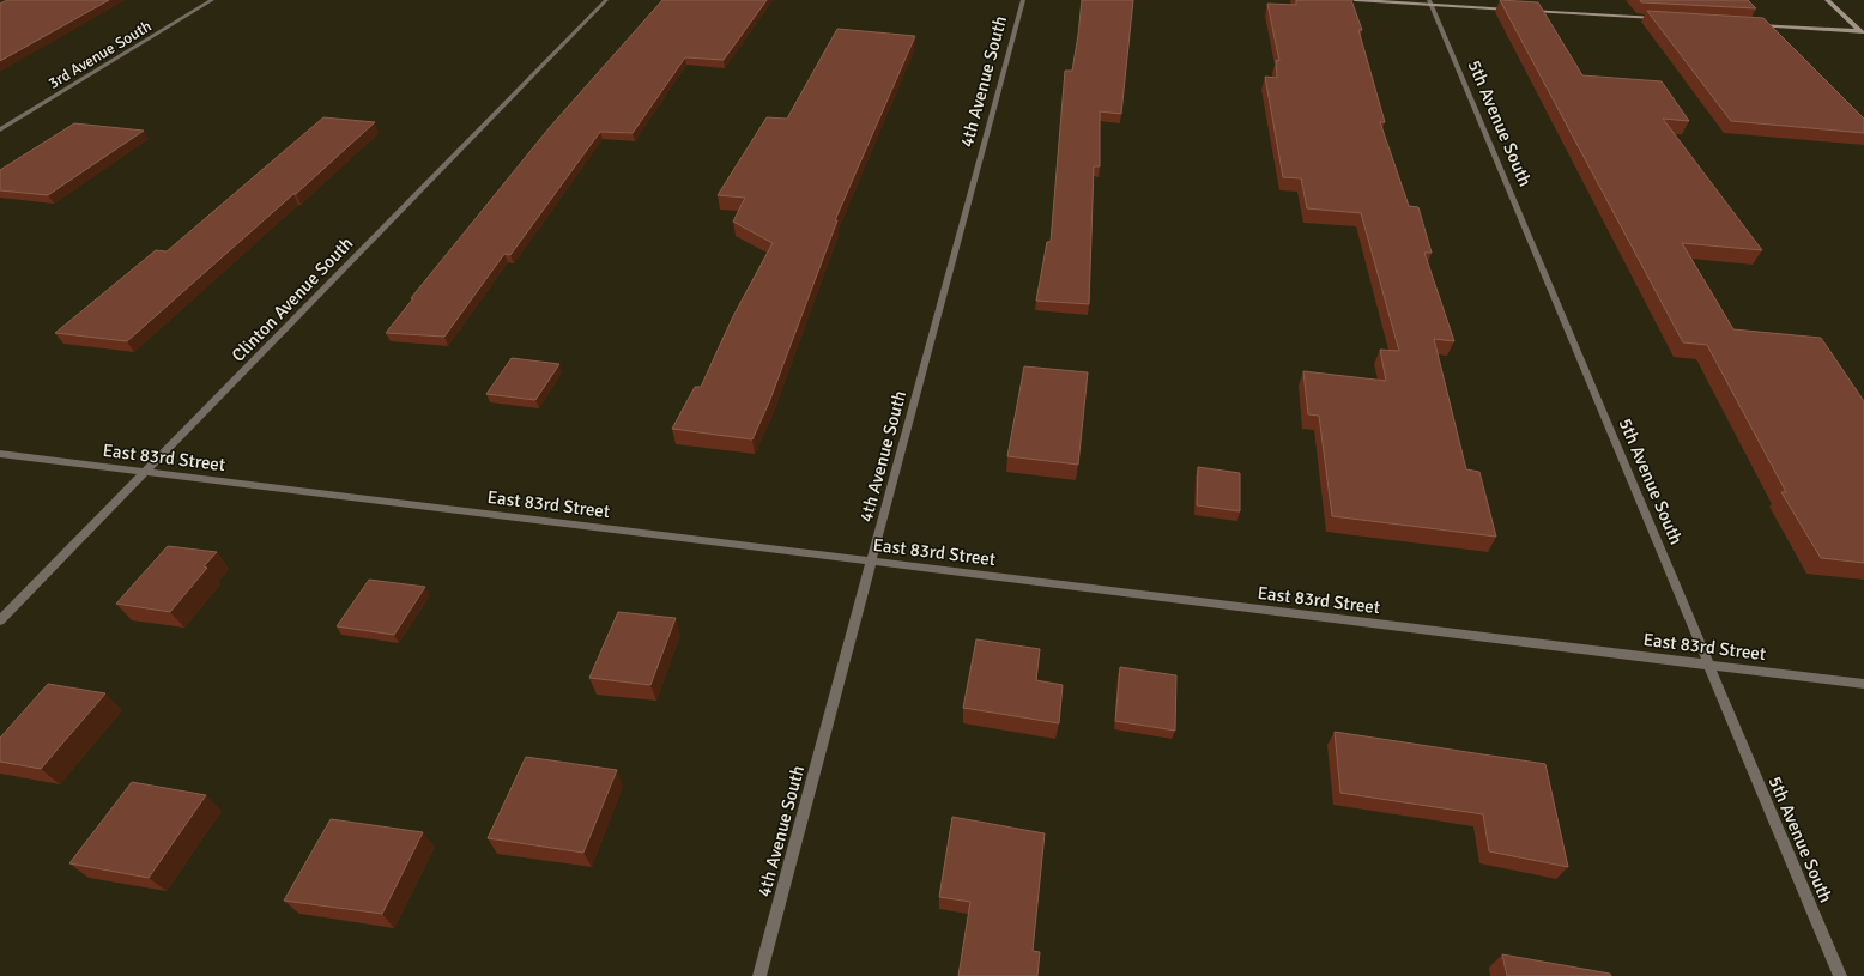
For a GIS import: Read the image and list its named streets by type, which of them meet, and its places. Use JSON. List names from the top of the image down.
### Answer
{
  "streets": {
    "street": [
      "3rd Avenue South",
      "4th Avenue South",
      "5th Avenue South",
      "Clinton Avenue South",
      "East 83rd Street"
    ]
  },
  "crossings": [
    ["4th Avenue South", "East 83rd Street"],
    ["5th Avenue South", "East 83rd Street"],
    ["Clinton Avenue South", "East 83rd Street"]
  ]
}
